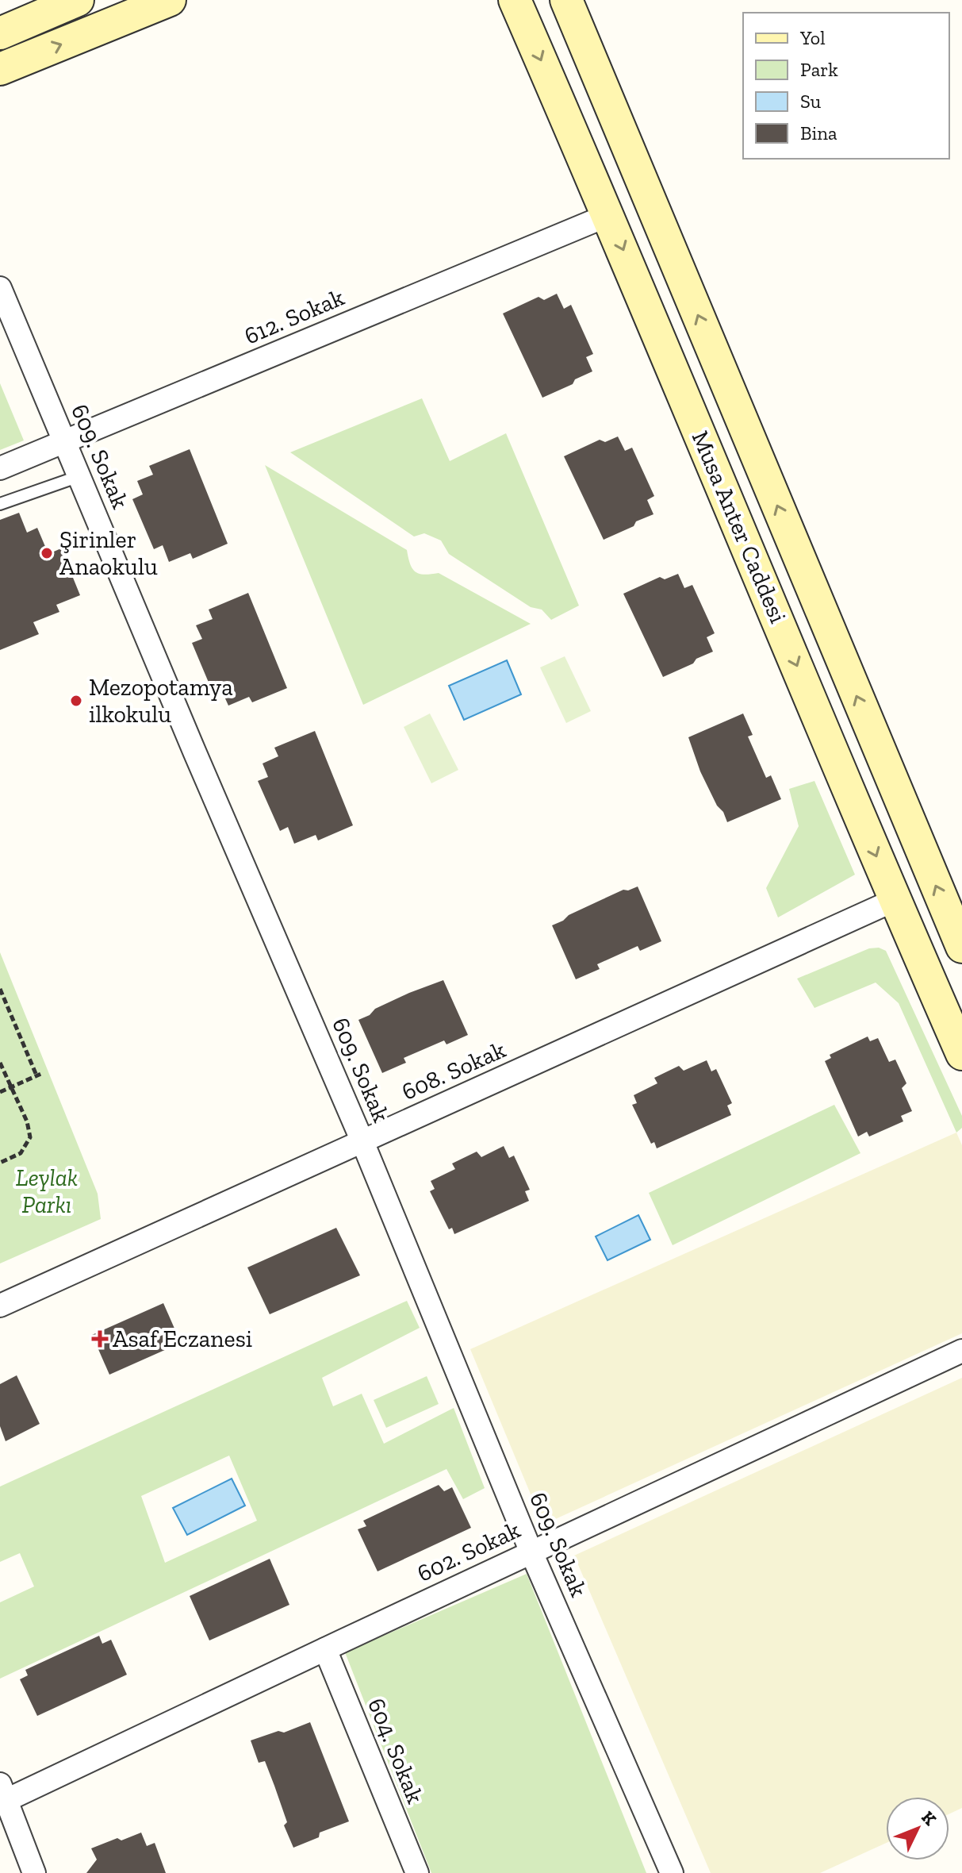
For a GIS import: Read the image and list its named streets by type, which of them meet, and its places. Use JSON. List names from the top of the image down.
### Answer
{
  "streets": {
    "main road": ["Musa Anter Caddesi"],
    "street": [
      "612. Sokak",
      "609. Sokak",
      "608. Sokak",
      "602. Sokak",
      "604. Sokak"
    ]
  },
  "crossings": [
    ["612. Sokak", "609. Sokak"],
    ["612. Sokak", "Musa Anter Caddesi"],
    ["609. Sokak", "608. Sokak"],
    ["609. Sokak", "602. Sokak"],
    ["Musa Anter Caddesi", "608. Sokak"],
    ["602. Sokak", "604. Sokak"]
  ],
  "parks": ["Leylak Parkı"],
  "places": {
    "other": ["Şirinler Anaokulu", "Mezopotamya ilkokulu"],
    "health": ["Asaf Eczanesi"]
  },
  "legend": [
    "Yol",
    "Park",
    "Su",
    "Bina"
  ],
  "north": "top right"
}
